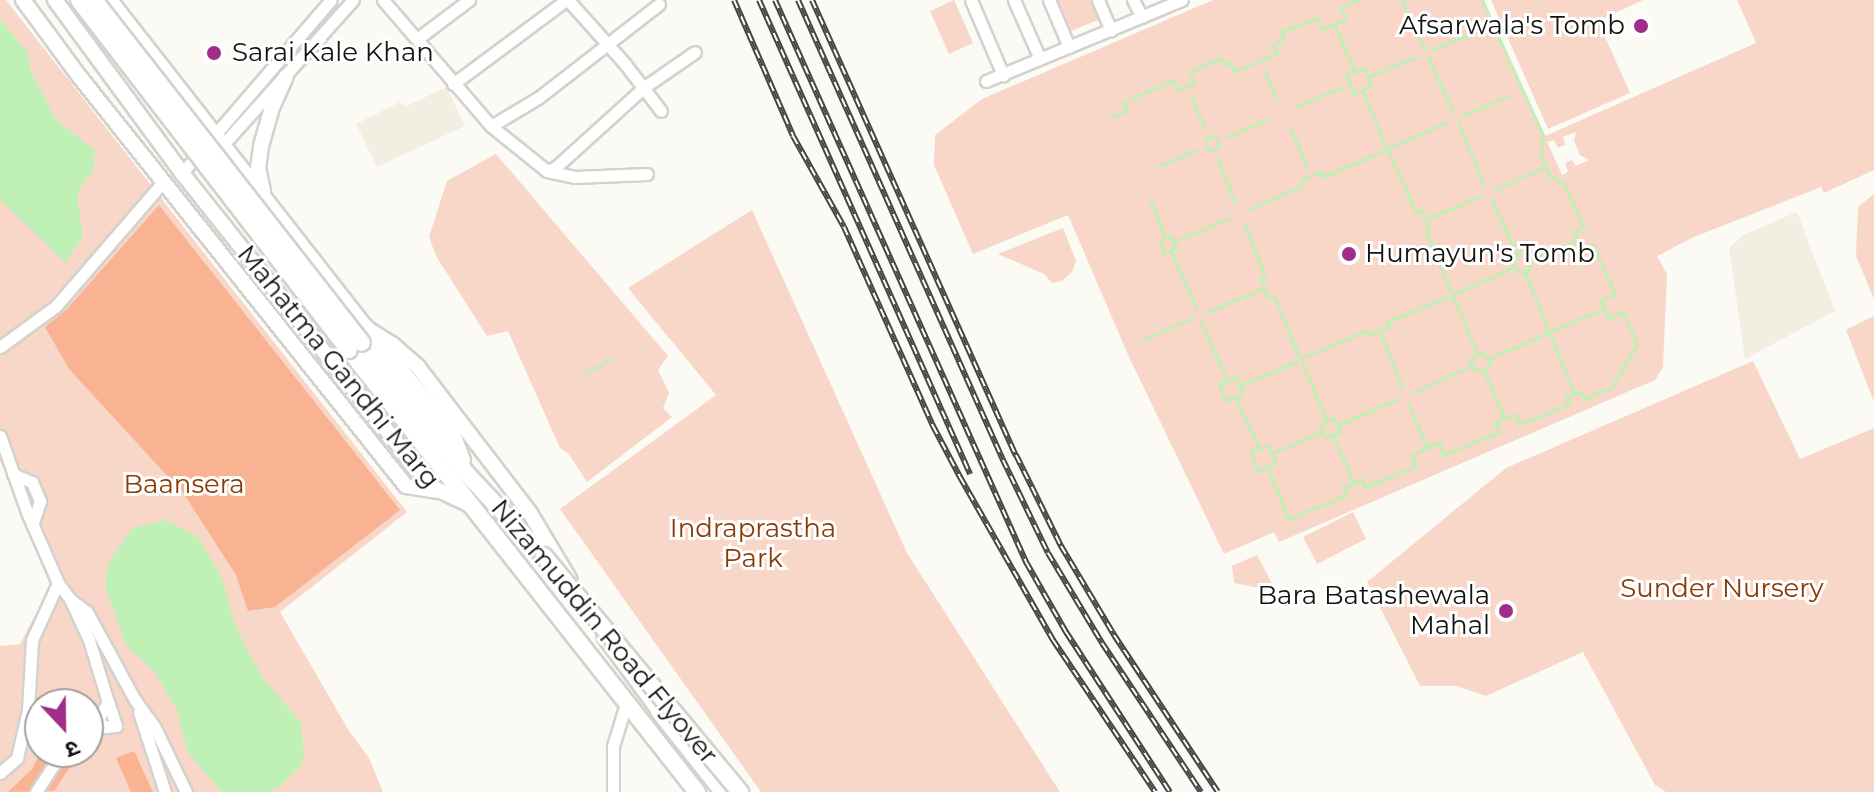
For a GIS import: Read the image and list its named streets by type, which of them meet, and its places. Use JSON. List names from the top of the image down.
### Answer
{
  "streets": {
    "highway": ["Mahatma Gandhi Marg", "Nizamuddin Road Flyover"]
  },
  "parks": ["Baansera", "Indraprastha Park", "Sunder Nursery"],
  "places": [
    "Afsarwala's Tomb",
    "Sarai Kale Khan",
    "Humayun's Tomb",
    "Bara Batashewala Mahal"
  ],
  "north": "bottom"
}
